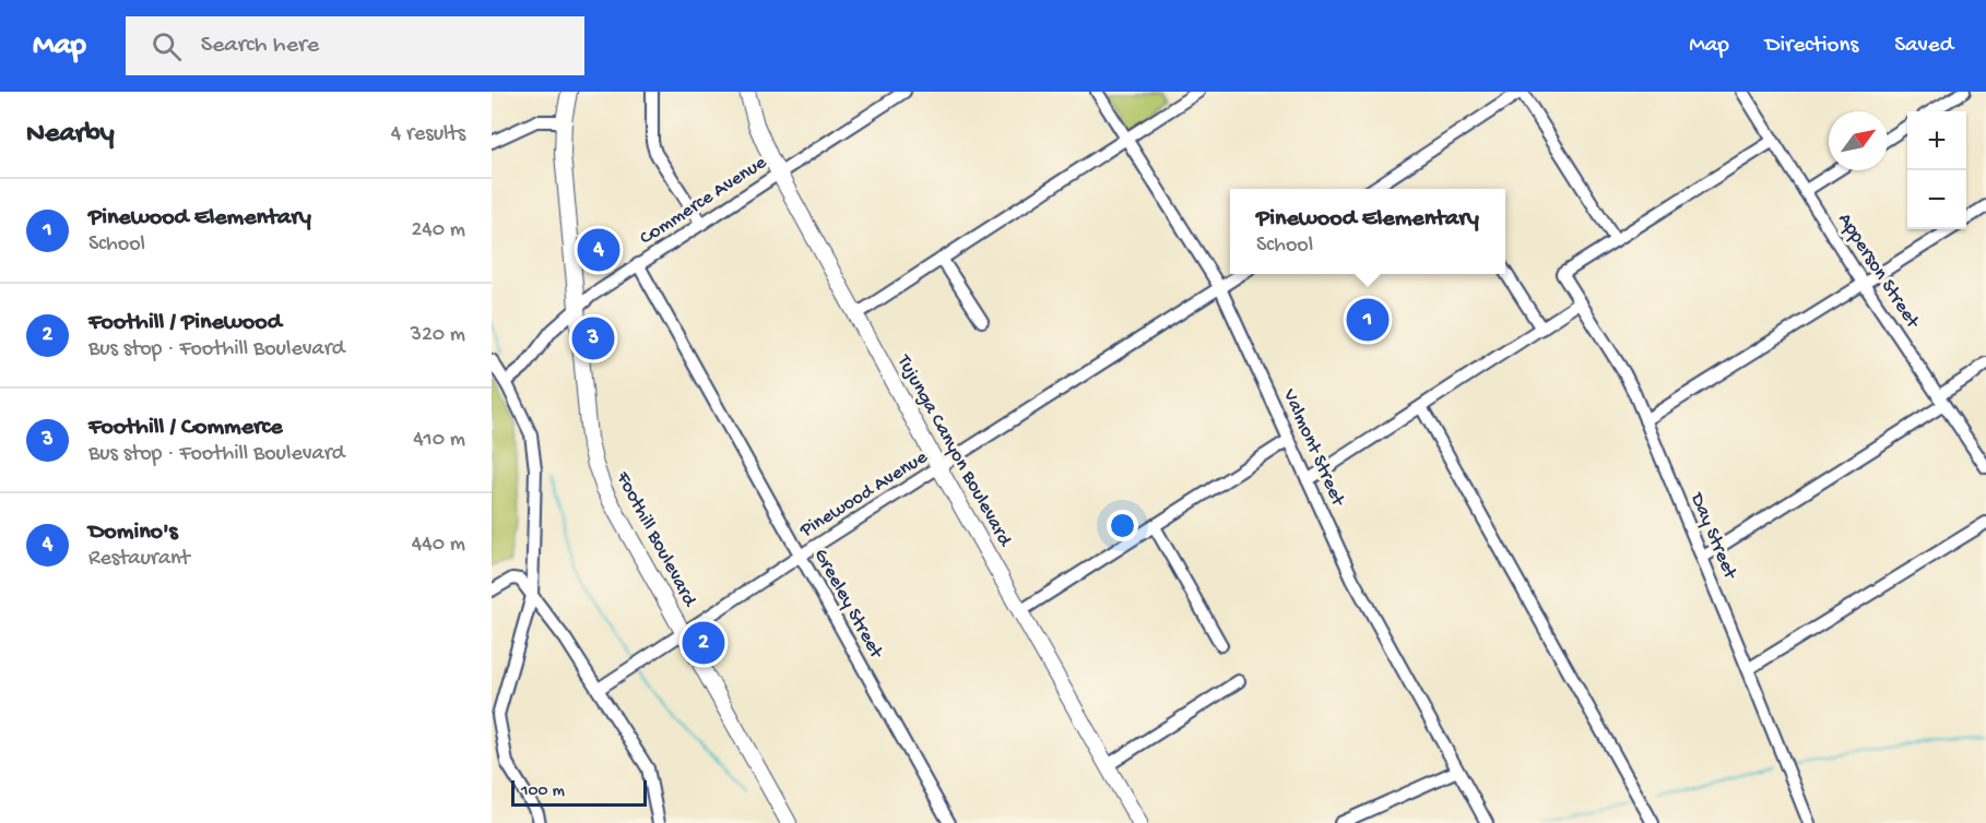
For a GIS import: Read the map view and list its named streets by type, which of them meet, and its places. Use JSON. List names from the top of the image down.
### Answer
{
  "streets": {
    "main road": ["Tujunga Canyon Boulevard", "Foothill Boulevard"],
    "street": [
      "Commerce Avenue",
      "Apperson Street",
      "Valmont Street",
      "Pinewood Avenue",
      "Day Street",
      "Greeley Street"
    ]
  },
  "crossings": [
    ["Commerce Avenue", "Tujunga Canyon Boulevard"],
    ["Commerce Avenue", "Foothill Boulevard"],
    ["Commerce Avenue", "Greeley Street"],
    ["Valmont Street", "Pinewood Avenue"],
    ["Tujunga Canyon Boulevard", "Pinewood Avenue"],
    ["Pinewood Avenue", "Foothill Boulevard"],
    ["Pinewood Avenue", "Greeley Street"]
  ],
  "scale_bar": "100 m",
  "north": "top right",
  "page": {
    "header": "Map",
    "search": "Search here",
    "nav": ["Map", "Directions", "Saved"],
    "heading": ["Nearby", "4 results"],
    "map_buttons": ["+", "−"],
    "list": [
      {
        "mark": "1",
        "name": "Pinewood Elementary",
        "note": "School",
        "value": "240 m"
      },
      {
        "mark": "2",
        "name": "Foothill / Pinewood",
        "note": "Bus stop · Foothill Boulevard",
        "value": "320 m"
      },
      {
        "mark": "3",
        "name": "Foothill / Commerce",
        "note": "Bus stop · Foothill Boulevard",
        "value": "410 m"
      },
      {
        "mark": "4",
        "name": "Domino's",
        "note": "Restaurant",
        "value": "440 m"
      }
    ],
    "popup": ["Pinewood Elementary", "School"],
    "pins": [
      "4",
      "1",
      "3",
      "2"
    ],
    "scale": "100 m"
  }
}
